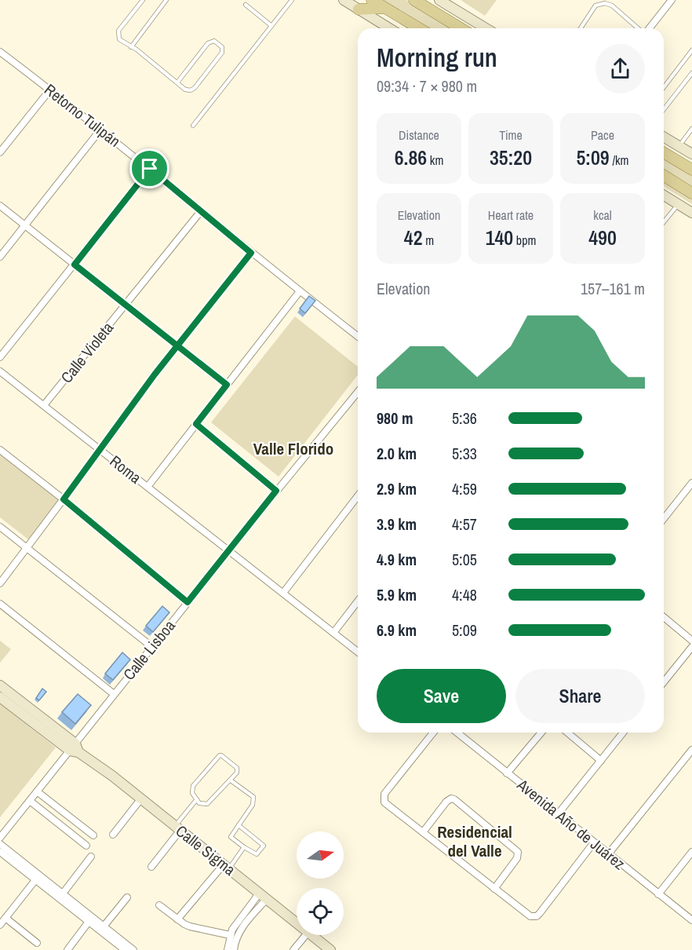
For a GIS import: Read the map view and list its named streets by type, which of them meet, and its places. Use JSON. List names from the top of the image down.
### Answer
{
  "streets": {
    "street": [
      "Retorno Tulipán",
      "Calle Violeta",
      "Roma",
      "Calle Lisboa",
      "Avenida Año de Juárez",
      "Calle Sigma"
    ]
  },
  "crossings": [
    ["Retorno Tulipán", "Calle Violeta"],
    ["Calle Violeta", "Roma"],
    ["Roma", "Calle Lisboa"],
    ["Calle Lisboa", "Calle Sigma"]
  ],
  "districts": ["Valle Florido", "Residencial del Valle"],
  "north": "right",
  "page": {
    "heading": ["Morning run", "09:34 · 7 × 980 m"],
    "stats": [
      ["Distance", "6.86 km"],
      ["Time", "35:20"],
      ["Pace", "5:09 /km"],
      ["Elevation", "42 m"],
      ["Heart rate", "140 bpm"],
      ["kcal", "490"]
    ],
    "chart": ["Elevation", "157–161 m"],
    "list": [
      {
        "name": "980 m",
        "note": "5:36"
      },
      {
        "name": "2.0 km",
        "note": "5:33"
      },
      {
        "name": "2.9 km",
        "note": "4:59"
      },
      {
        "name": "3.9 km",
        "note": "4:57"
      },
      {
        "name": "4.9 km",
        "note": "5:05"
      },
      {
        "name": "5.9 km",
        "note": "4:48"
      },
      {
        "name": "6.9 km",
        "note": "5:09"
      }
    ],
    "buttons": ["Save", "Share"]
  }
}
